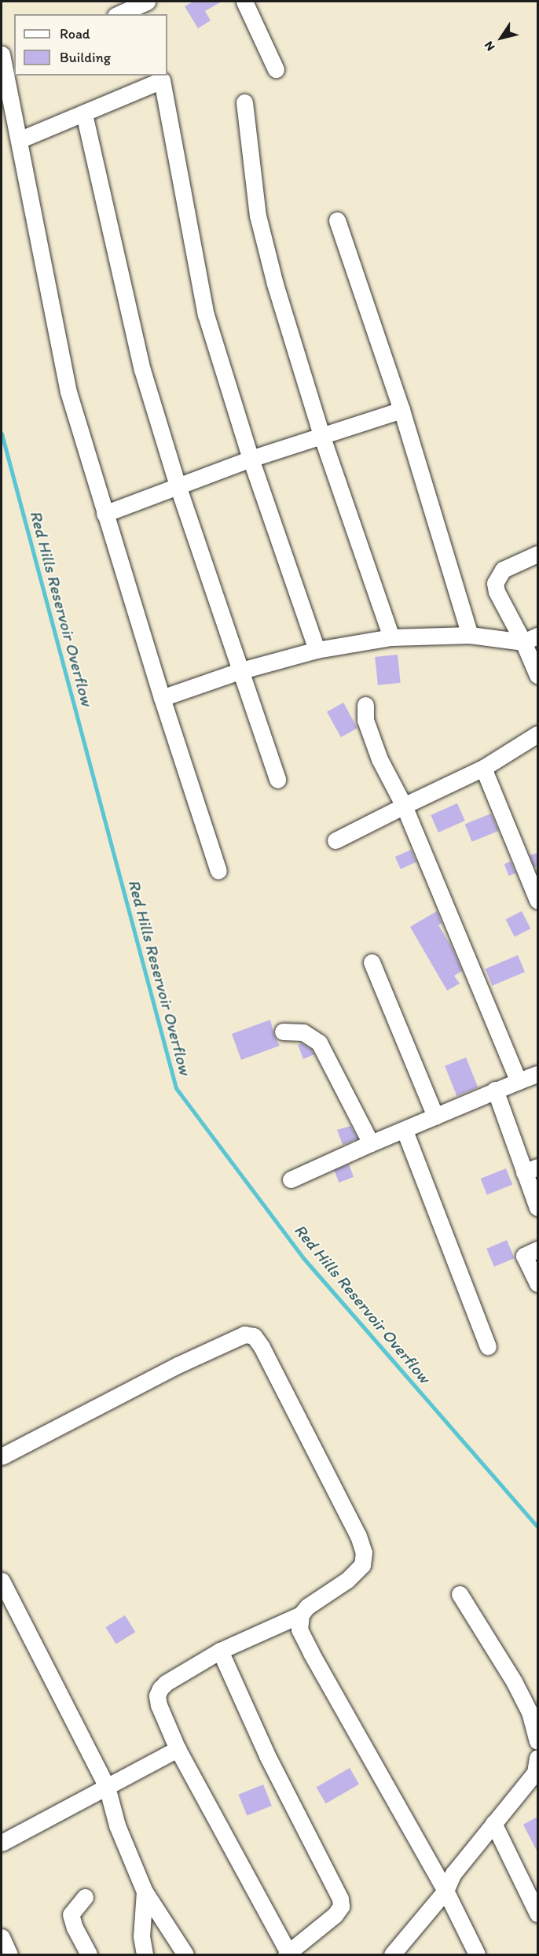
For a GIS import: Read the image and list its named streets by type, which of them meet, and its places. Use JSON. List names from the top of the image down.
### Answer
{
  "water": ["Red Hills Reservoir Overflow"],
  "legend": ["Road", "Building"],
  "north": "bottom left"
}
